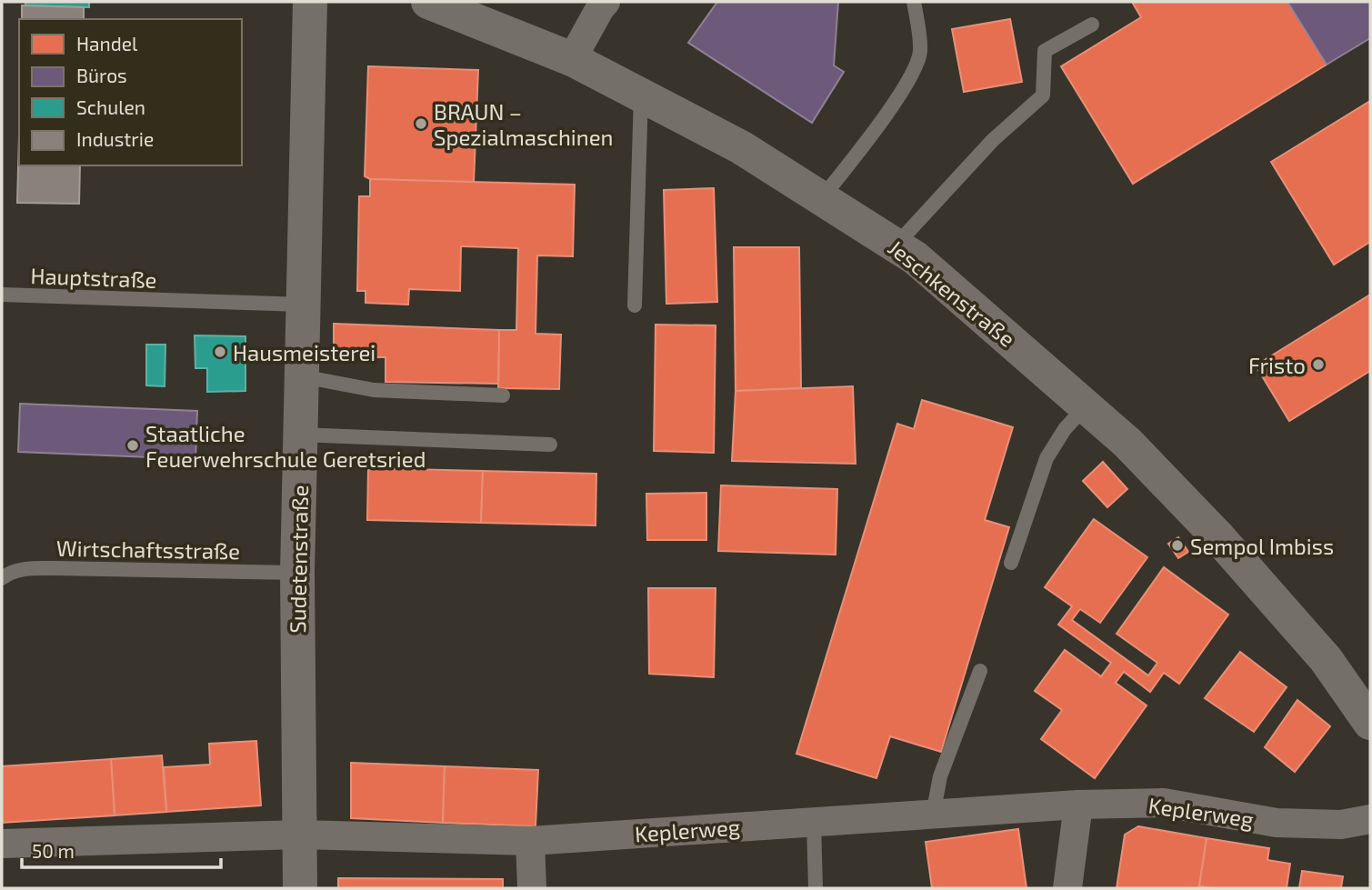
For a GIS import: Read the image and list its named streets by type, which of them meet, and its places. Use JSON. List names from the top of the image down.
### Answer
{
  "streets": {
    "street": ["Jeschkenstraße", "Sudetenstraße", "Keplerweg"],
    "lane": ["Hauptstraße", "Wirtschaftsstraße"]
  },
  "crossings": [
    ["Hauptstraße", "Sudetenstraße"],
    ["Wirtschaftsstraße", "Sudetenstraße"],
    ["Sudetenstraße", "Keplerweg"]
  ],
  "places": [
    "BRAUN – Spezialmaschinen",
    "Hausmeisterei",
    "Fristo",
    "Staatliche Feuerwehrschule Geretsried",
    "Sempol Imbiss"
  ],
  "legend": [
    "Handel",
    "Büros",
    "Schulen",
    "Industrie"
  ],
  "scale_bar": "50 m"
}
